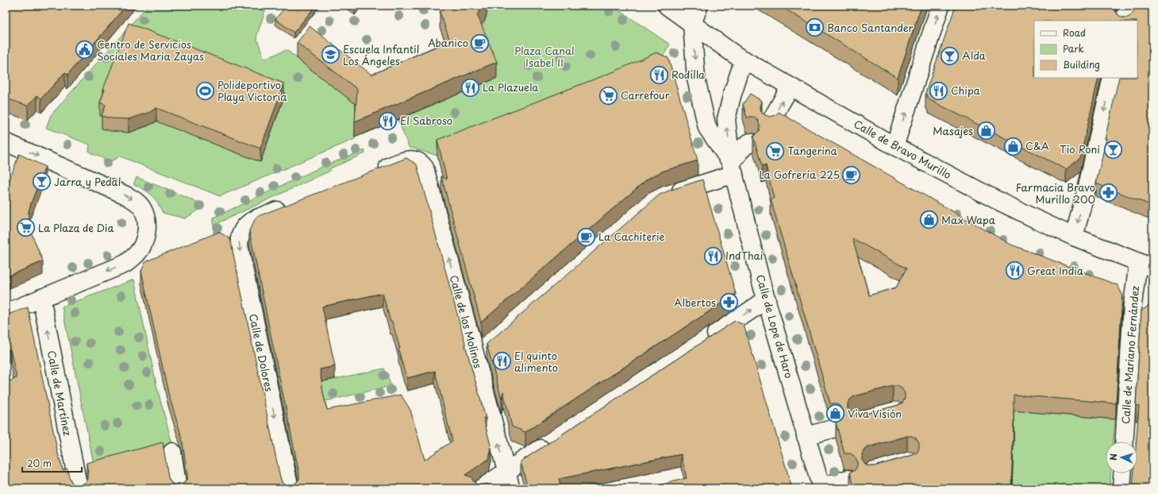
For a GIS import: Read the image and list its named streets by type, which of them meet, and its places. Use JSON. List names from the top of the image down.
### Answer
{
  "streets": {
    "street": [
      "Calle de Bravo Murillo",
      "Calle de los Molinos",
      "Calle de Lope de Haro",
      "Calle de Dolores",
      "Calle de Mariano Fernández",
      "Calle de Martínez"
    ]
  },
  "crossings": [
    ["Calle de Bravo Murillo", "Calle de Lope de Haro"],
    ["Calle de Bravo Murillo", "Calle de Mariano Fernández"]
  ],
  "one_way": ["Calle de los Molinos", "Calle de Dolores", "Calle de Martínez"],
  "parks": ["Plaza Canal Isabel II"],
  "places": {
    "bank": ["Banco Santander"],
    "cafe": ["Abanico", "La Gofrería 225", "La Cachiterie"],
    "public building": ["Centro de Servicios Sociales María Zayas"],
    "school or university": ["Escuela Infantil Los Ángeles"],
    "bar": ["Alda", "Tio Roni", "Jarra y Pedal"],
    "restaurant": [
      "Rodilla",
      "La Plazuela",
      "Chipa",
      "El Sabroso",
      "IndThai",
      "Great India",
      "El quinto alimento"
    ],
    "sports": ["Polideportivo Playa Victoria"],
    "supermarket": ["Carrefour", "Tangerina", "La Plaza de Dia"],
    "shop": [
      "Masajes",
      "C&A",
      "Max Wapa",
      "Viva Visión"
    ],
    "pharmacy": ["Farmacia Bravo Murillo 200", "Albertos"]
  },
  "legend": ["Road", "Park", "Building"],
  "scale_bar": "20 m",
  "north": "left"
}
